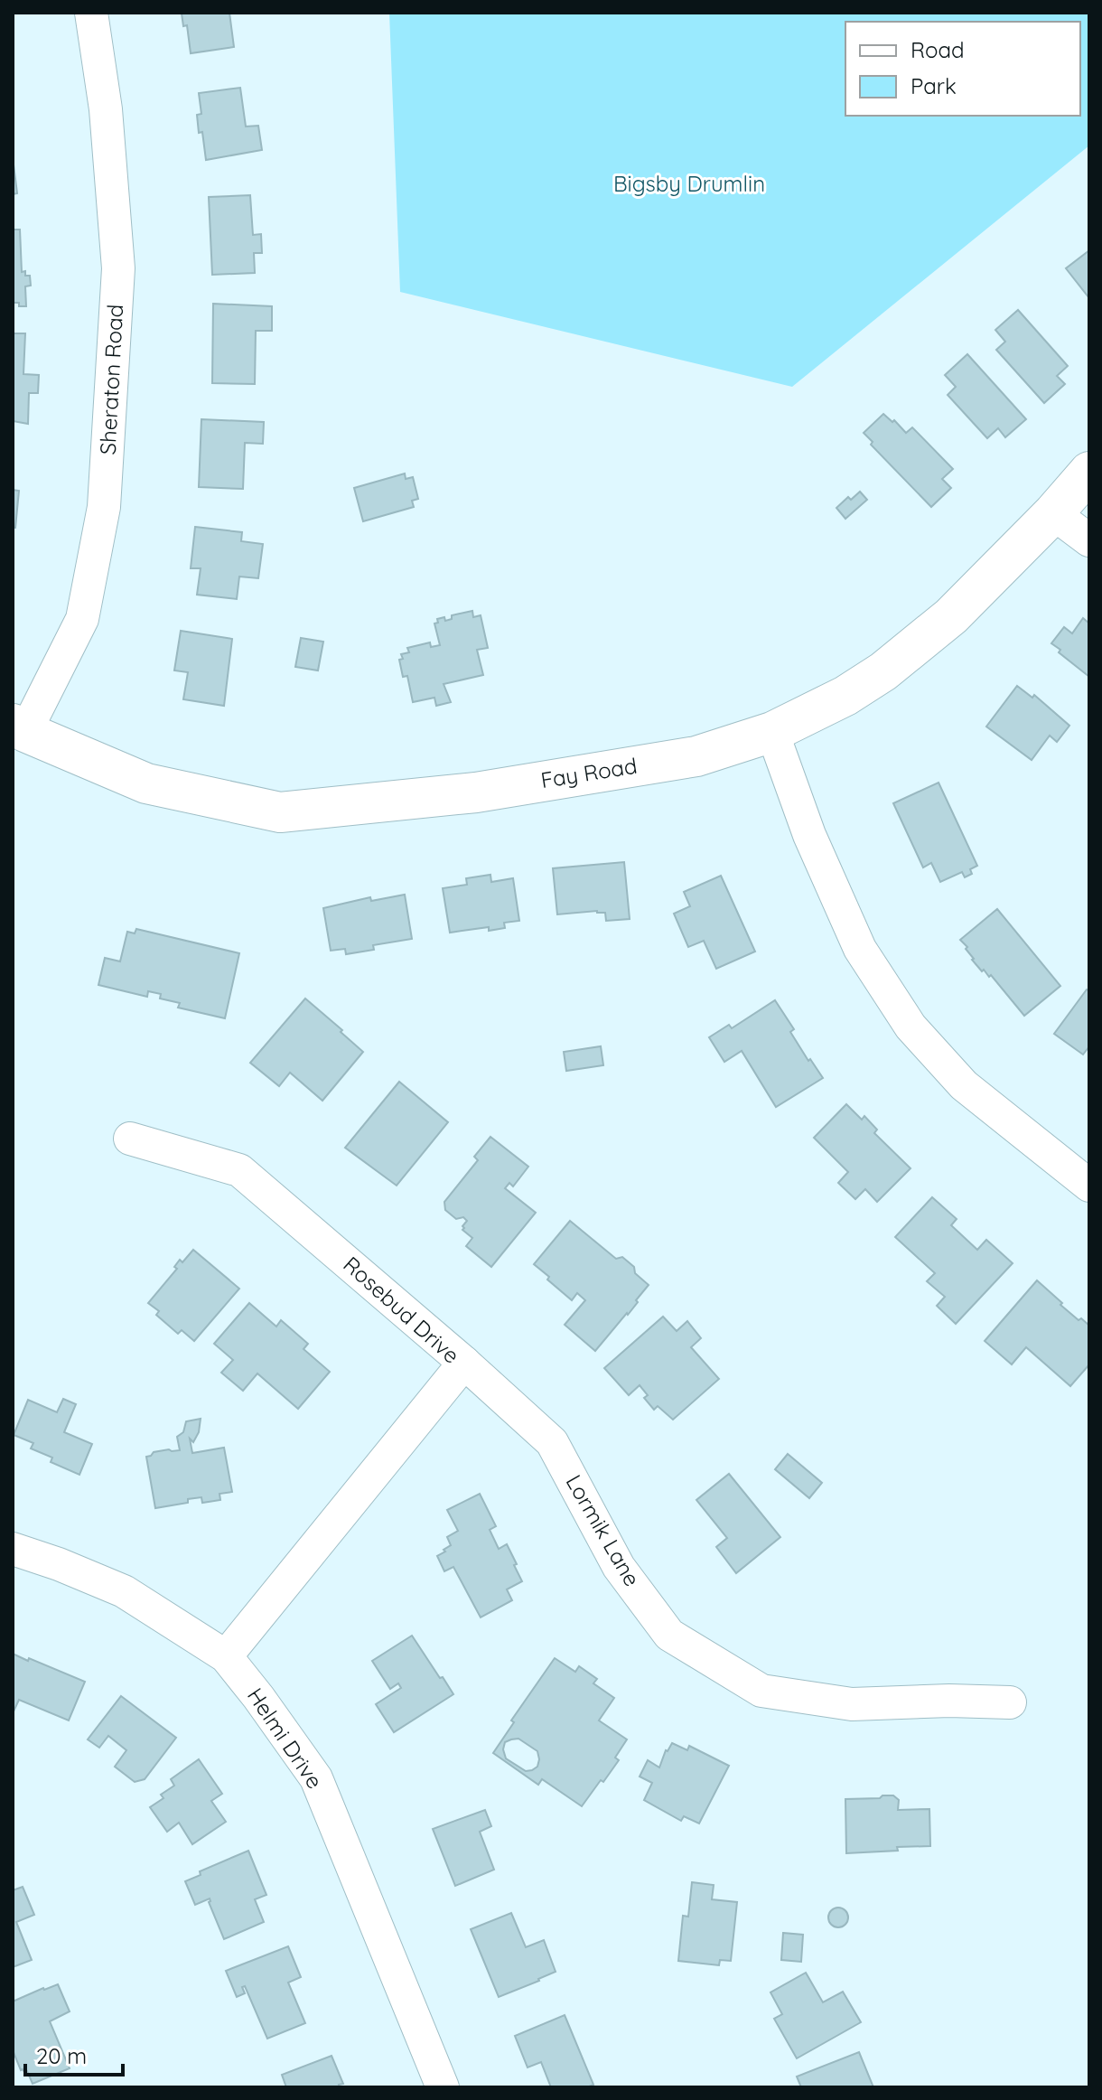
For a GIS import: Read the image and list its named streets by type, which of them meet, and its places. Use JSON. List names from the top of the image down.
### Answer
{
  "streets": {
    "street": [
      "Sheraton Road",
      "Fay Road",
      "Rosebud Drive",
      "Lormik Lane",
      "Helmi Drive"
    ]
  },
  "crossings": [
    ["Sheraton Road", "Fay Road"],
    ["Rosebud Drive", "Lormik Lane"],
    ["Rosebud Drive", "Helmi Drive"]
  ],
  "parks": ["Bigsby Drumlin"],
  "legend": ["Road", "Park"],
  "scale_bar": "20 m"
}
